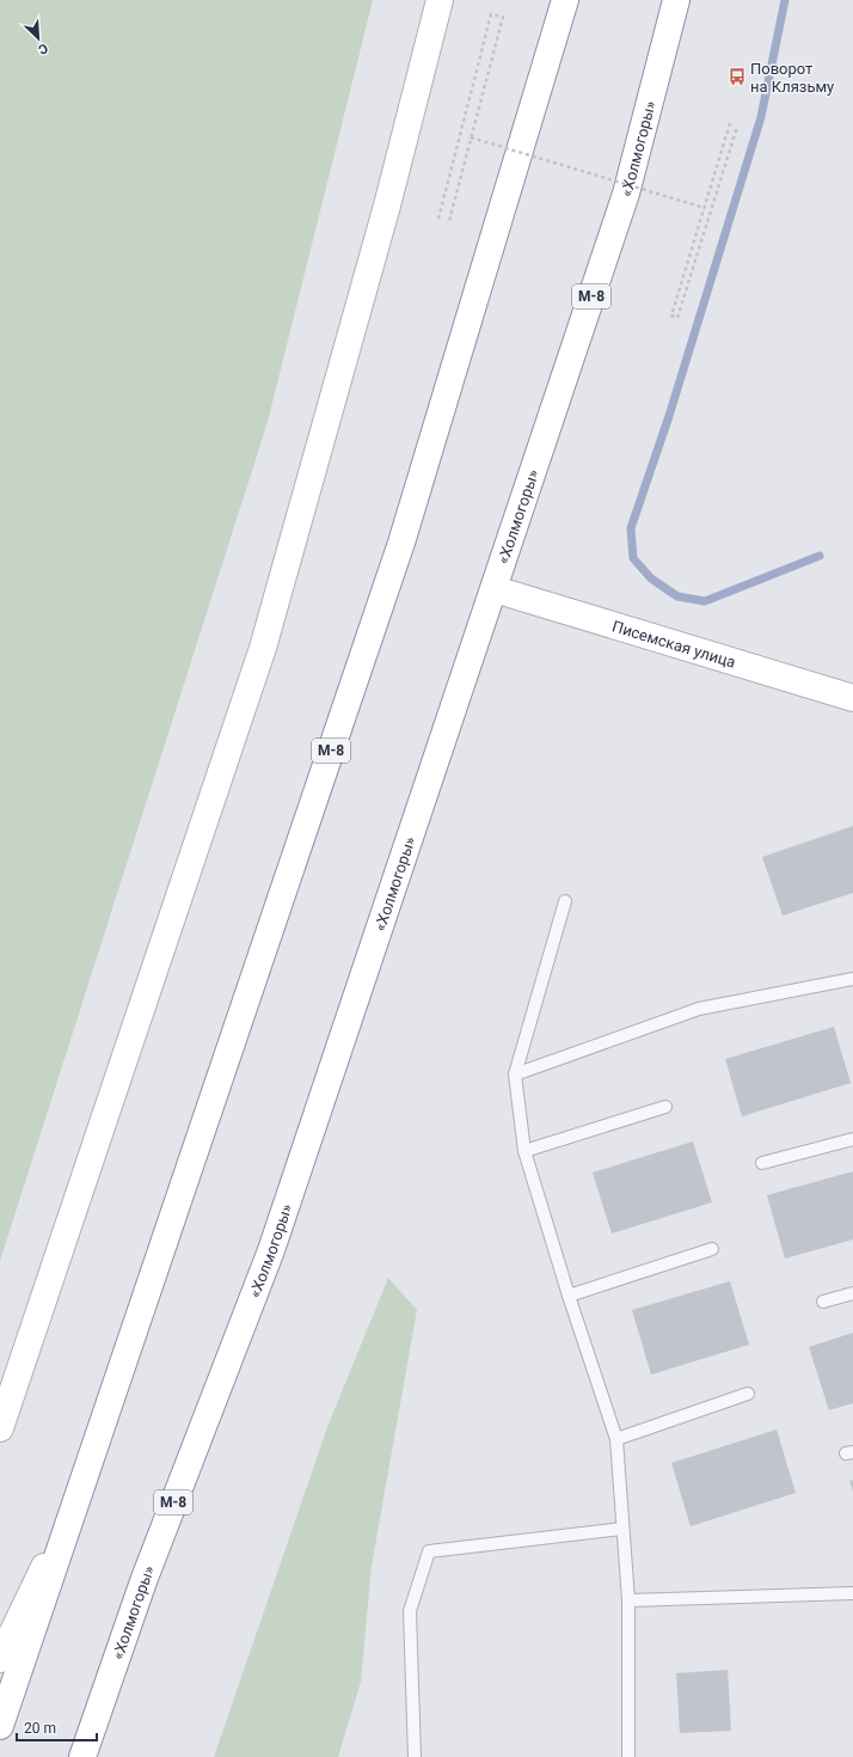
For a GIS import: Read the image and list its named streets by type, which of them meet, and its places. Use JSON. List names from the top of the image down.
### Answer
{
  "streets": {
    "main road": ["«Холмогоры»", "М-8", "Писемская улица"]
  },
  "crossings": [
    ["«Холмогоры»", "Писемская улица"]
  ],
  "places": {
    "bus stop": ["Поворот на Клязьму"]
  },
  "scale_bar": "20 m",
  "north": "bottom right"
}
